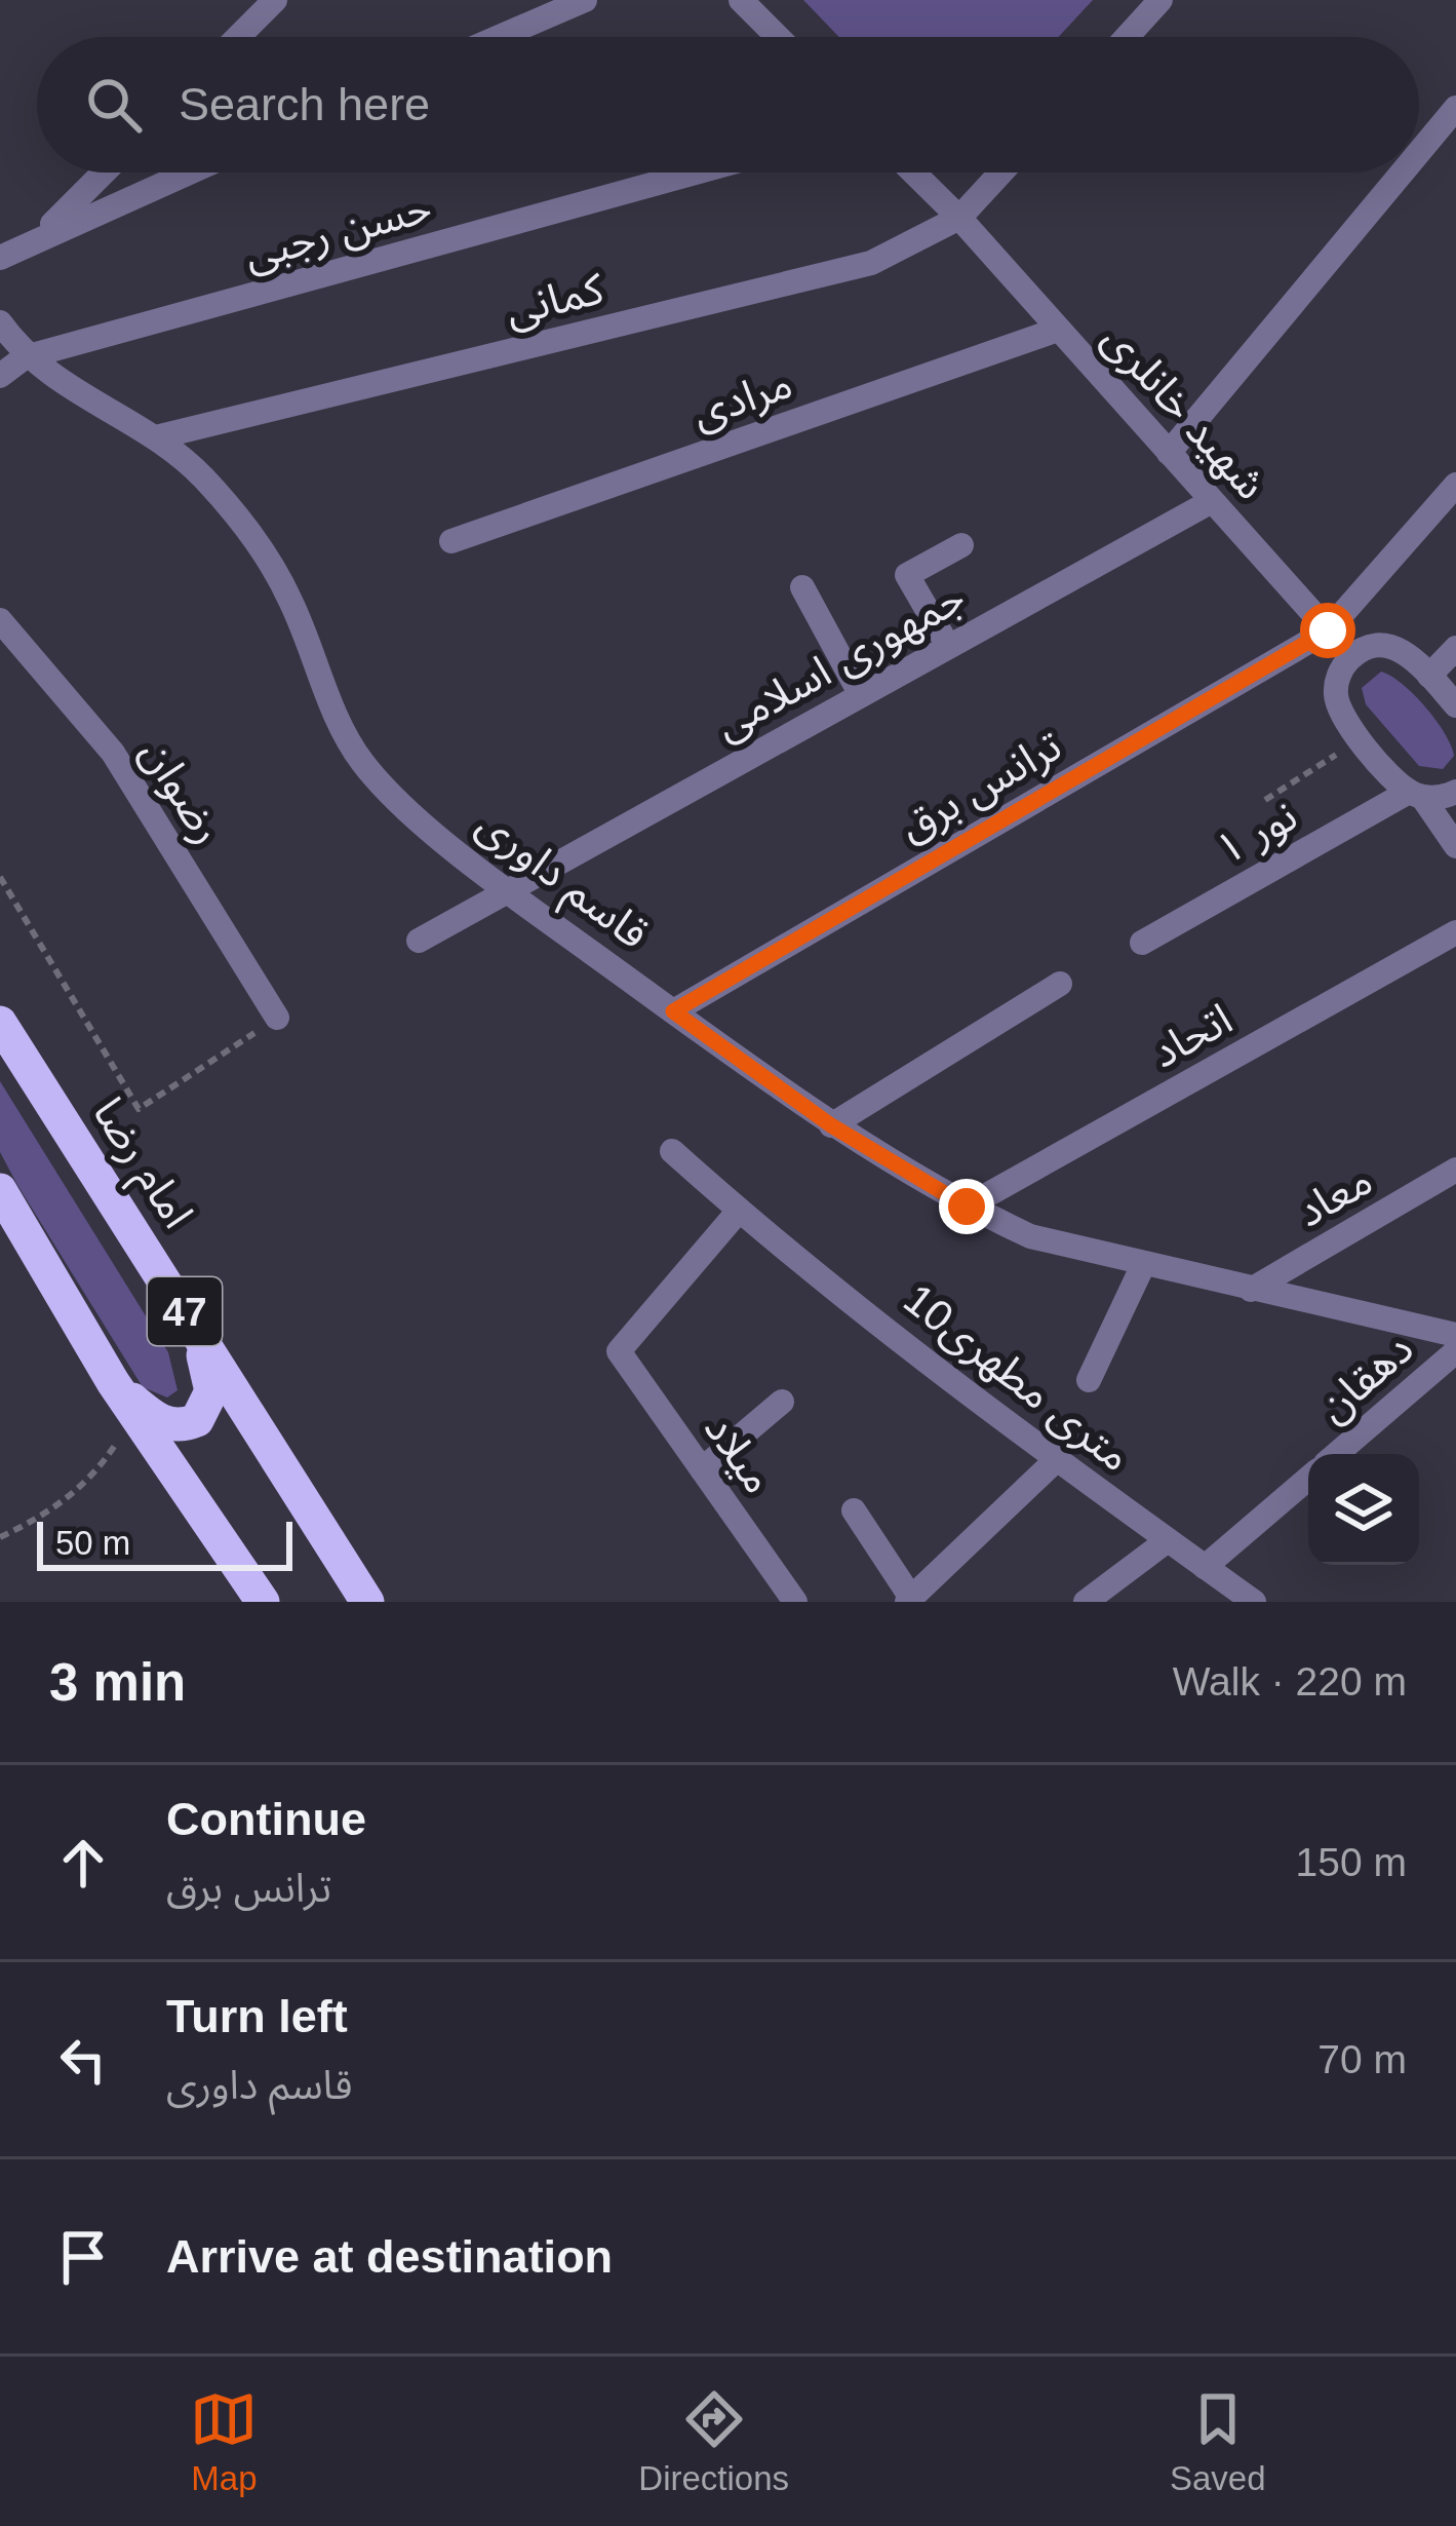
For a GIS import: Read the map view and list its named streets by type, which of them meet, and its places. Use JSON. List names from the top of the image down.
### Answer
{
  "streets": {
    "highway": ["امام رضا", "47"],
    "street": [
      "حسن رجبی",
      "کمانی",
      "مرادی",
      "شهید خانلری",
      "جمهوری اسلامی",
      "ترانس برق",
      "رضوان",
      "نور ۱",
      "قاسم داوری",
      "اتحاد",
      "معاد",
      "10متری مطهری",
      "دهقان",
      "میلاد"
    ]
  },
  "crossings": [
    ["حسن رجبی", "قاسم داوری"],
    ["کمانی", "شهید خانلری"],
    ["کمانی", "قاسم داوری"],
    ["مرادی", "شهید خانلری"],
    ["شهید خانلری", "جمهوری اسلامی"],
    ["شهید خانلری", "ترانس برق"],
    ["جمهوری اسلامی", "قاسم داوری"],
    ["ترانس برق", "قاسم داوری"],
    ["قاسم داوری", "اتحاد"],
    ["قاسم داوری", "معاد"],
    ["10متری مطهری", "دهقان"],
    ["10متری مطهری", "میلاد"]
  ],
  "scale_bar": "50 m",
  "page": {
    "search": "Search here",
    "scale": "50 m",
    "heading": ["3 min", "Walk · 220 m"],
    "list": [
      ["Continue", "ترانس برق", "150 m"],
      ["Turn left", "قاسم داوری", "70 m"],
      "Arrive at destination"
    ],
    "nav": ["Map", "Directions", "Saved"]
  }
}
